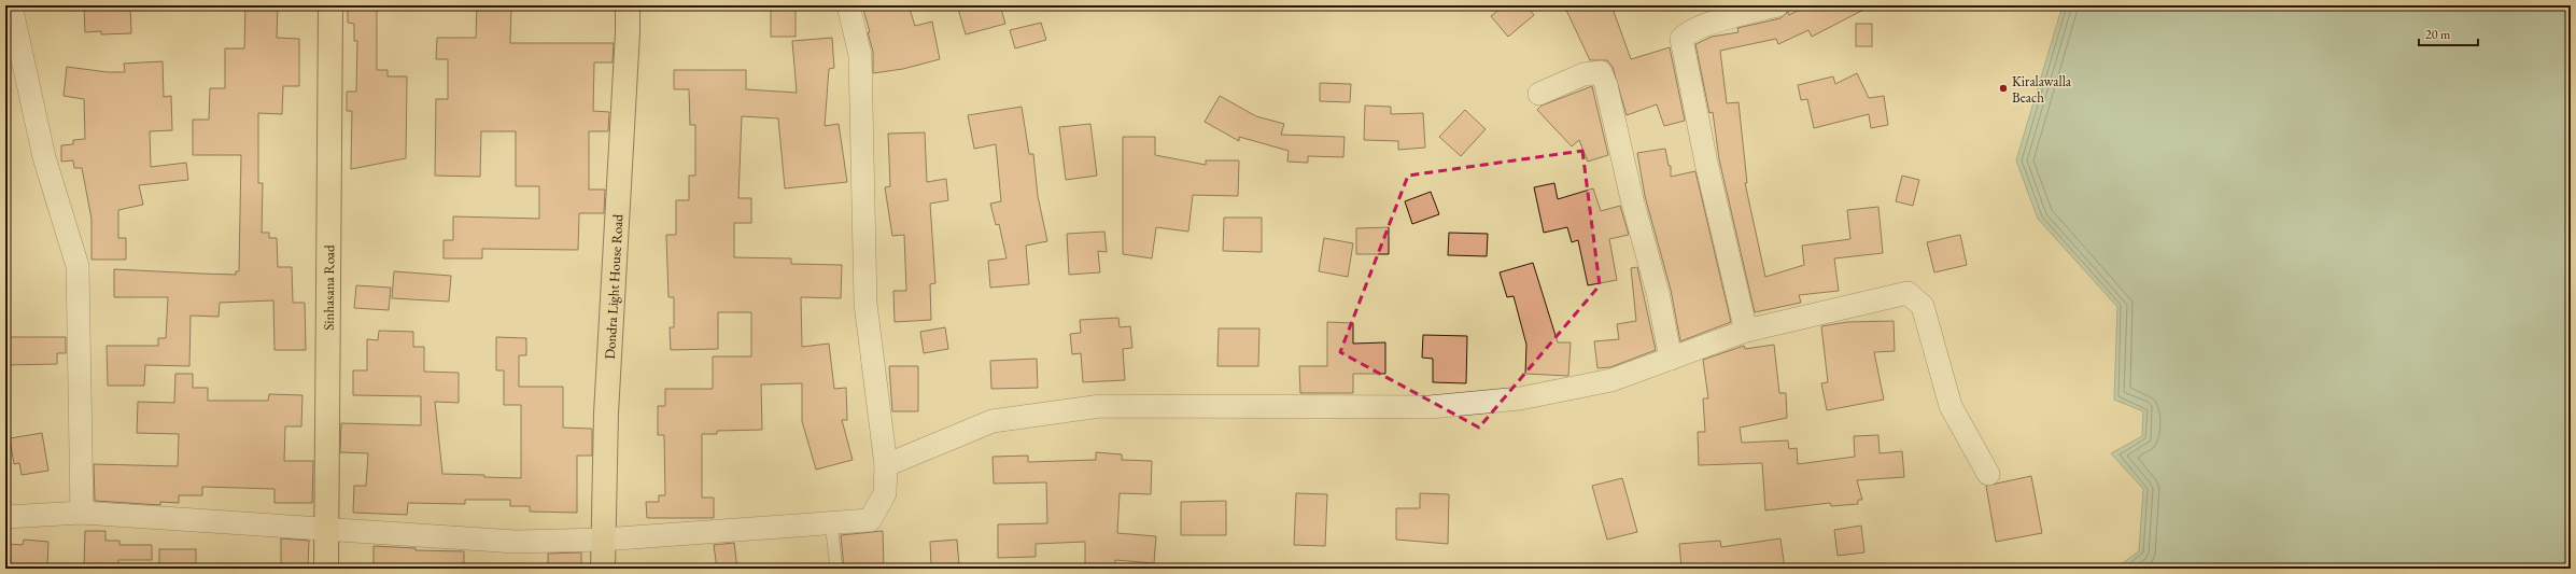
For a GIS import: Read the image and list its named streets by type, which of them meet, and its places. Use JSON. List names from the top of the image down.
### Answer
{
  "streets": {
    "main road": ["Dondra Light House Road", "Sinhasana Road"]
  },
  "places": ["Kiralawalla Beach"],
  "scale_bar": "20 m"
}
